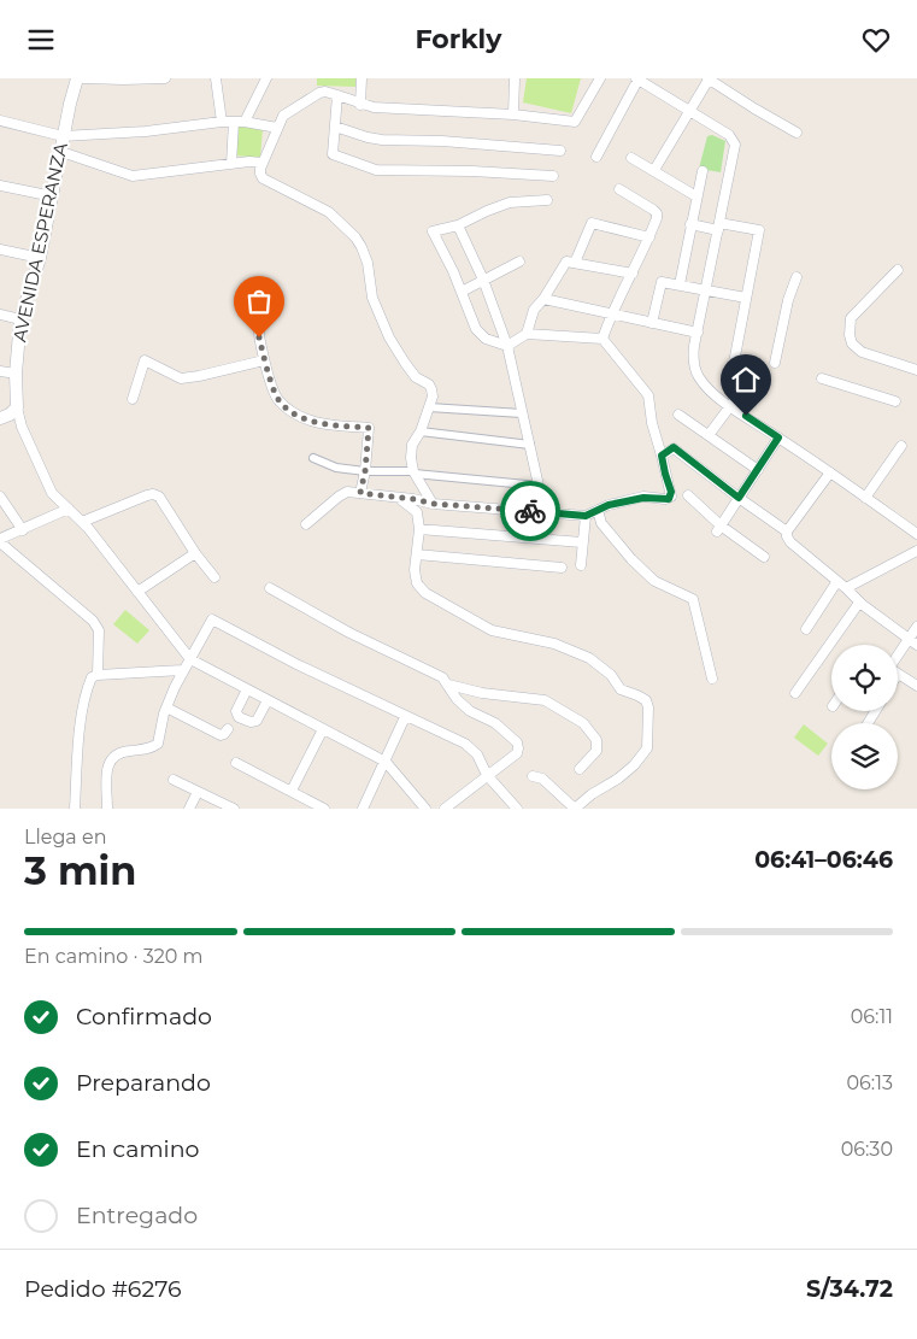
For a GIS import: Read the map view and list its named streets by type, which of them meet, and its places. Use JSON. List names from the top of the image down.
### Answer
{
  "streets": {
    "street": ["AVENIDA ESPERANZA"]
  },
  "page": {
    "header": "Forkly",
    "heading": ["3 min", "Llega en", "06:41–06:46"],
    "panel": ["Pedido #6276", "S/34.72"],
    "bar": "En camino · 320 m",
    "list": [
      ["Confirmado", "06:11"],
      ["Preparando", "06:13"],
      ["En camino", "06:30"],
      "Entregado"
    ]
  }
}
